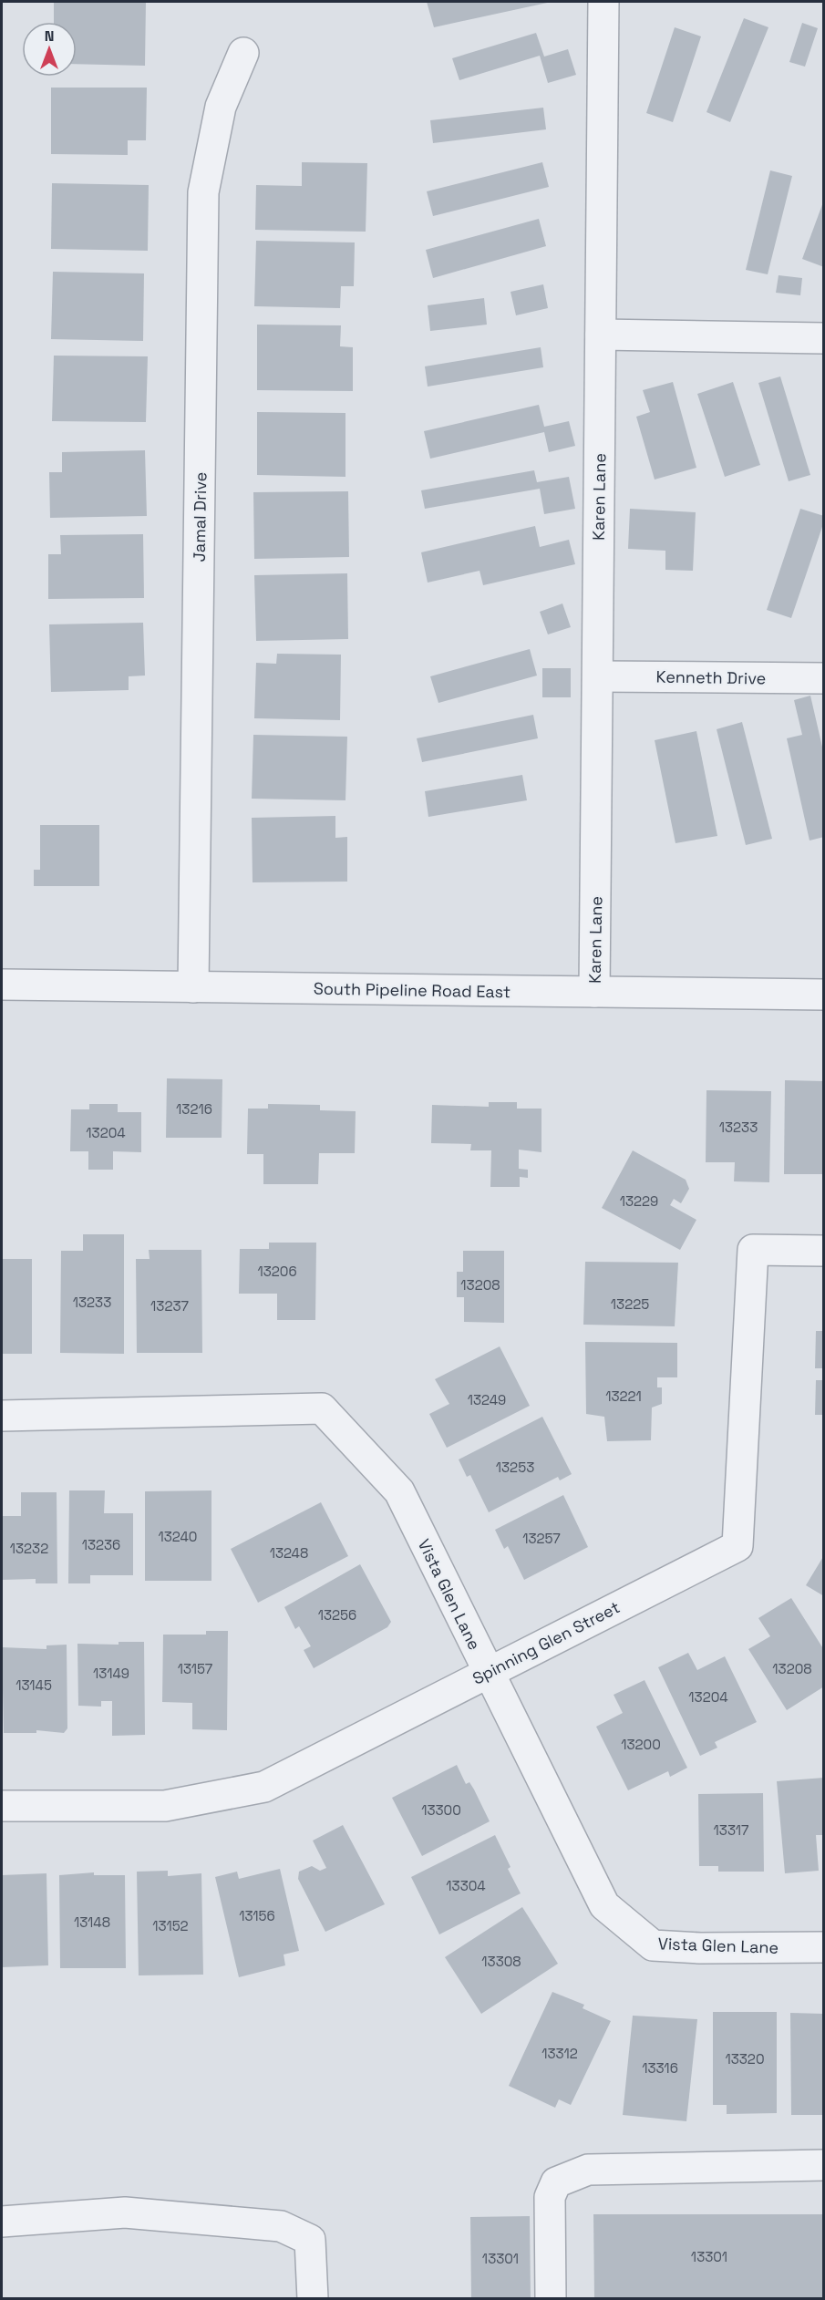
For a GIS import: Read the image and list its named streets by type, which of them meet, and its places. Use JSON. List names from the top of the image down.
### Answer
{
  "streets": {
    "street": [
      "Karen Lane",
      "Jamal Drive",
      "Kenneth Drive",
      "South Pipeline Road East",
      "Vista Glen Lane",
      "Spinning Glen Street"
    ]
  },
  "crossings": [
    ["Karen Lane", "Kenneth Drive"],
    ["Karen Lane", "South Pipeline Road East"],
    ["Jamal Drive", "South Pipeline Road East"],
    ["Vista Glen Lane", "Spinning Glen Street"]
  ],
  "house_numbers": [
    "13216",
    "13233",
    "13204",
    "13229",
    "13206",
    "13208",
    "13233",
    "13225",
    "13237",
    "13221",
    "13249",
    "13253",
    "13240",
    "13257",
    "13236",
    "13232",
    "13248",
    "13256",
    "13157",
    "13208",
    "13149",
    "13145",
    "13204",
    "13200",
    "13300",
    "13317",
    "13304",
    "13156",
    "13148",
    "13152",
    "13308",
    "13312",
    "13320",
    "13316",
    "13301",
    "13301"
  ],
  "north": "top"
}
